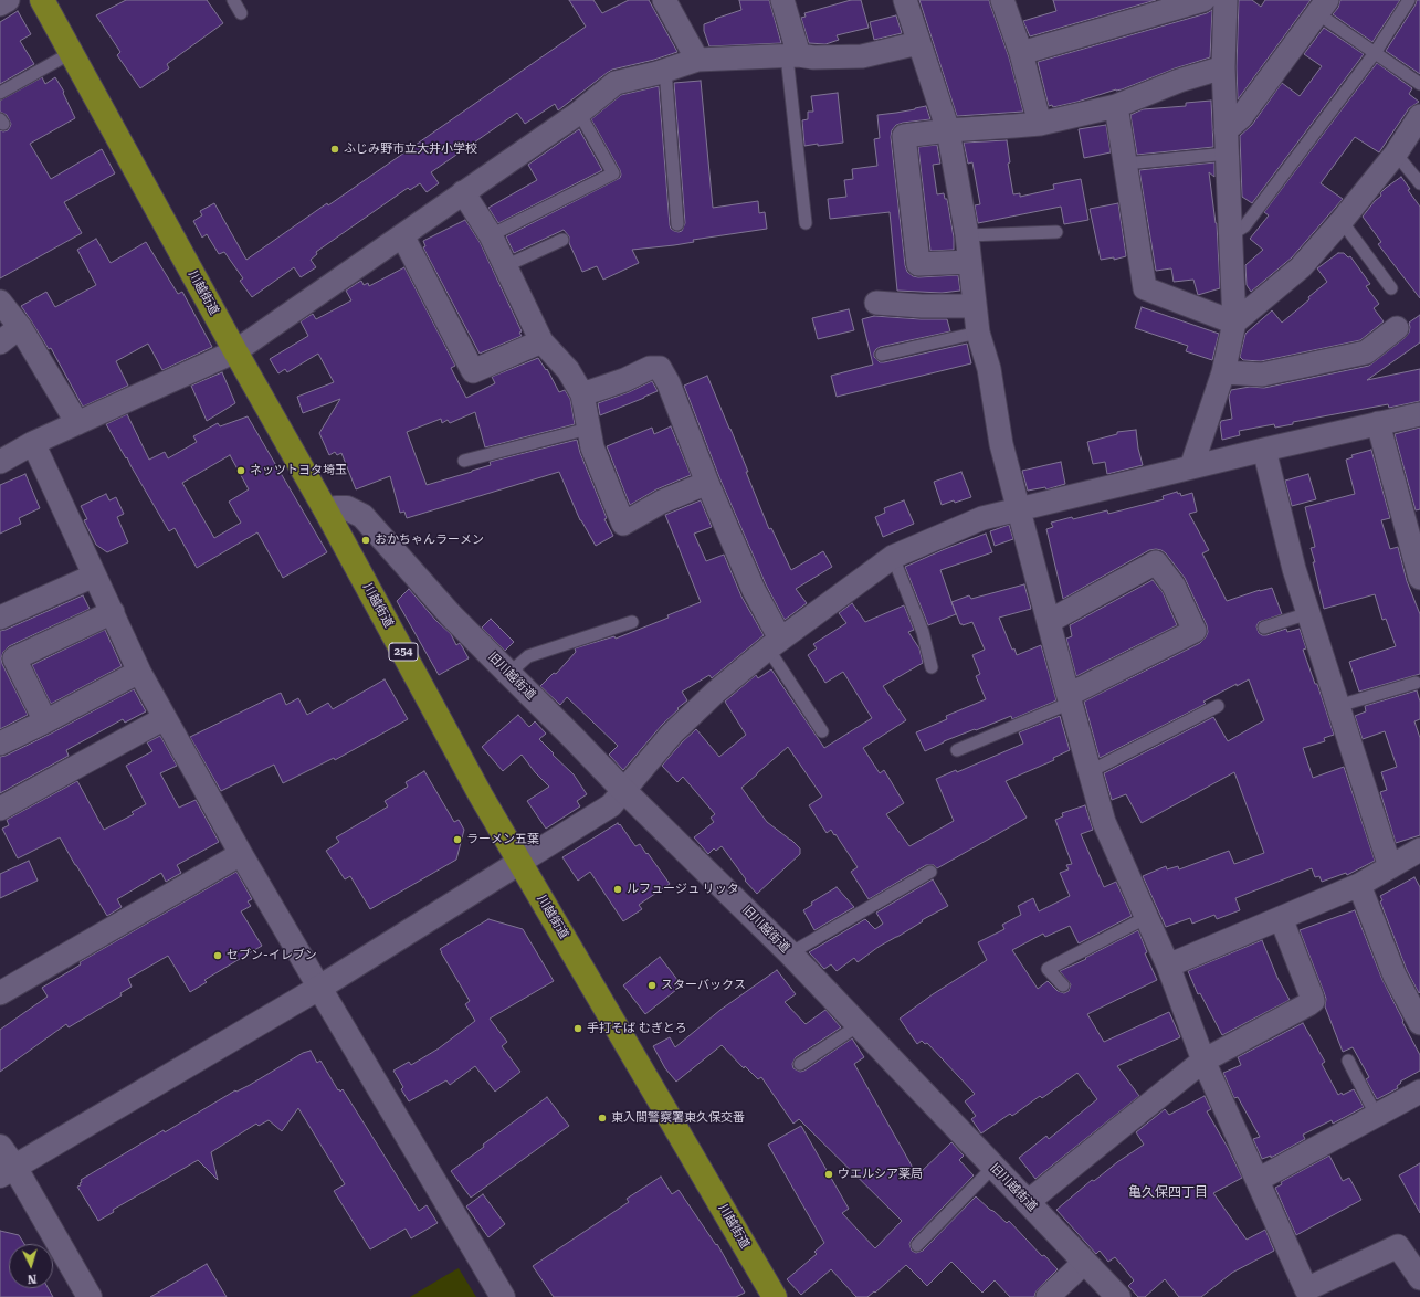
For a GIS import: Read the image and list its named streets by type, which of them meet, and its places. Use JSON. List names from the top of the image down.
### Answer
{
  "streets": {
    "highway": ["川越街道", "254"],
    "street": ["旧川越街道"]
  },
  "crossings": [
    ["川越街道", "旧川越街道"]
  ],
  "districts": ["亀久保四丁目"],
  "places": [
    "ふじみ野市立大井小学校",
    "ネッツトヨタ埼玉",
    "おかちゃんラーメン",
    "ラーメン五葉",
    "ルフュージュ リッタ",
    "セブン-イレブン",
    "スターバックス",
    "手打そば むぎとろ",
    "東入間警察署東久保交番",
    "ウエルシア薬局"
  ],
  "north": "bottom"
}
